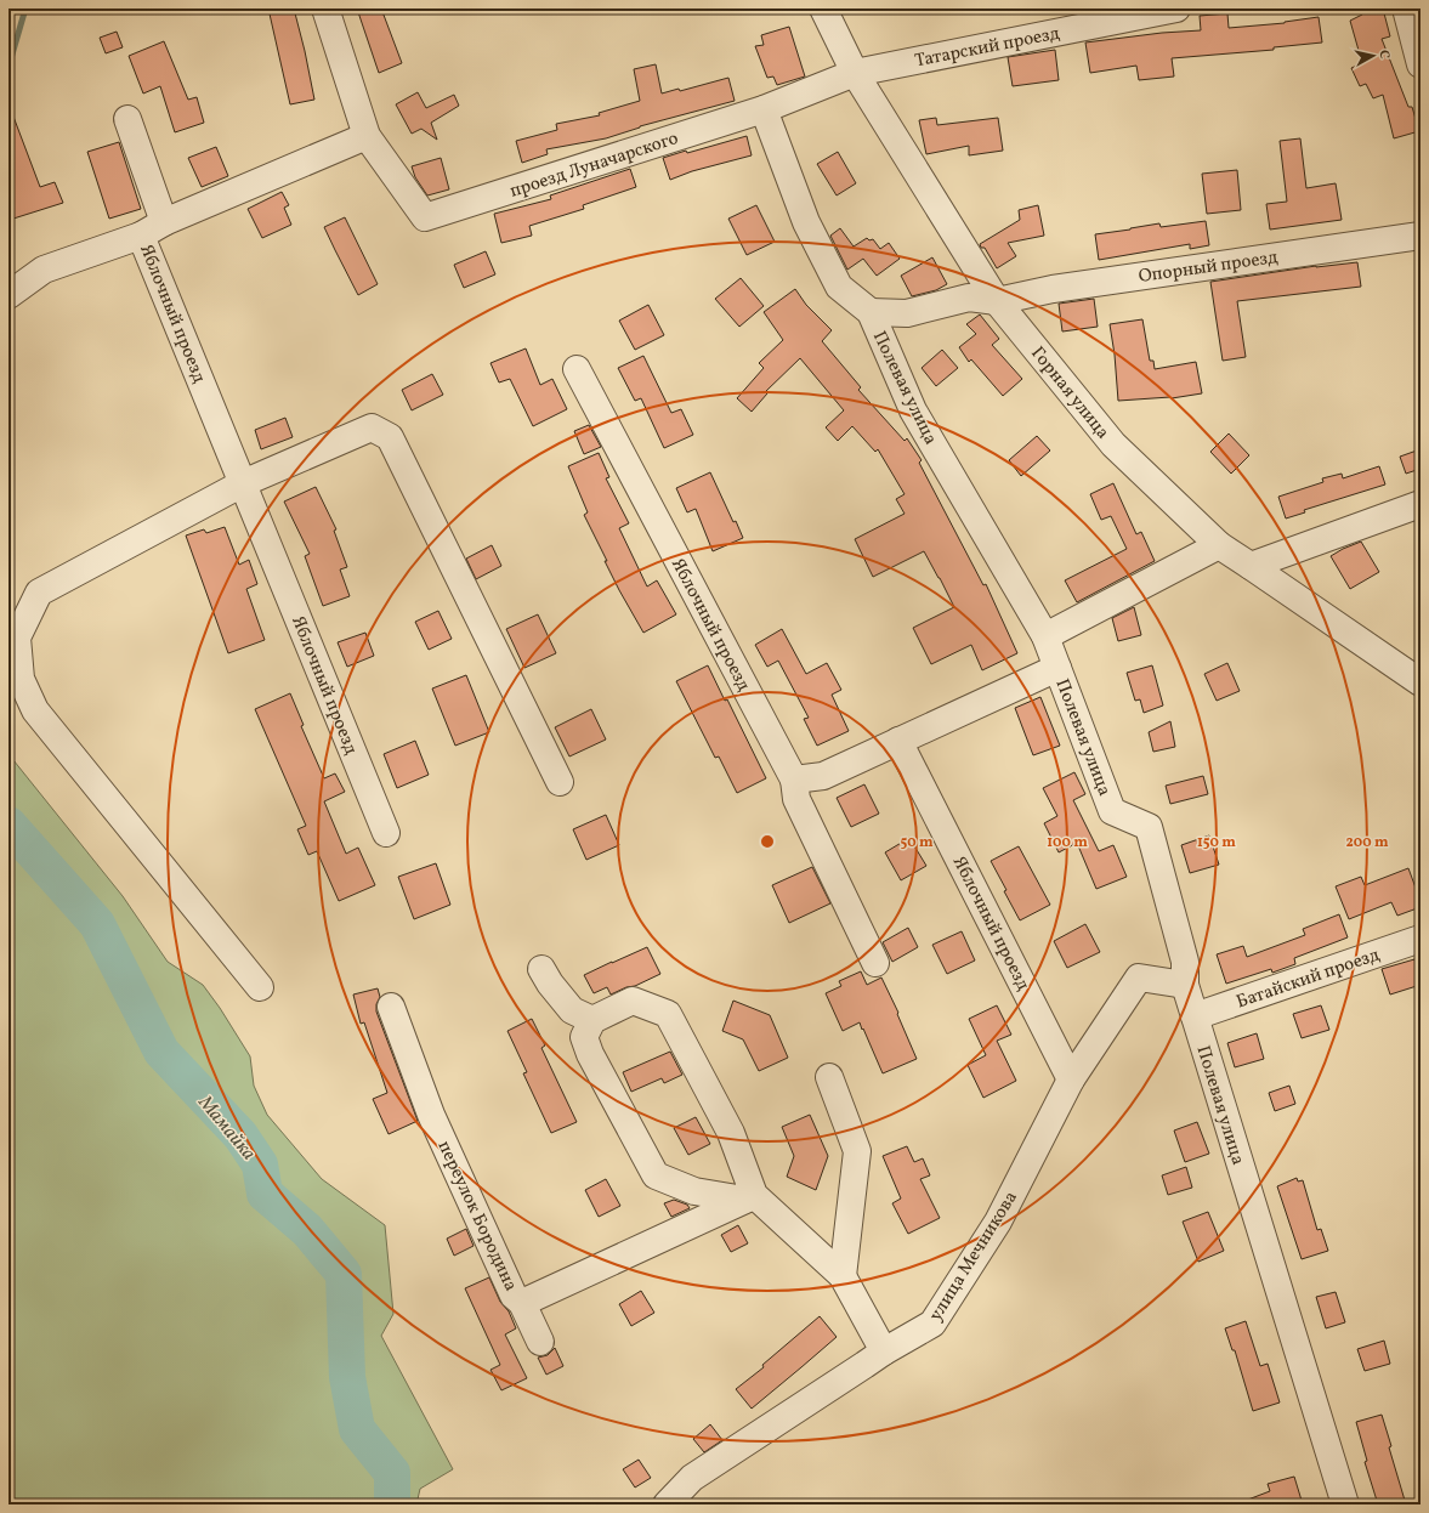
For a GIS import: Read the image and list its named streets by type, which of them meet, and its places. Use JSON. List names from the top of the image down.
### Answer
{
  "streets": {
    "street": [
      "Татарский проезд",
      "проезд Луначарского",
      "Опорный проезд",
      "Яблочный проезд",
      "Полевая улица",
      "Горная улица",
      "Батайский проезд",
      "переулок Бородина",
      "улица Мечникова"
    ]
  },
  "crossings": [
    ["Татарский проезд", "проезд Луначарского"],
    ["Татарский проезд", "Горная улица"],
    ["проезд Луначарского", "Яблочный проезд"],
    ["проезд Луначарского", "Полевая улица"],
    ["проезд Луначарского", "Горная улица"],
    ["Опорный проезд", "Полевая улица"],
    ["Опорный проезд", "Горная улица"],
    ["Яблочный проезд", "улица Мечникова"],
    ["Полевая улица", "Батайский проезд"],
    ["Полевая улица", "улица Мечникова"]
  ],
  "water": ["Мамайка"],
  "north": "right",
  "rings": [
    "50 m",
    "100 m",
    "150 m",
    "200 m"
  ]
}
